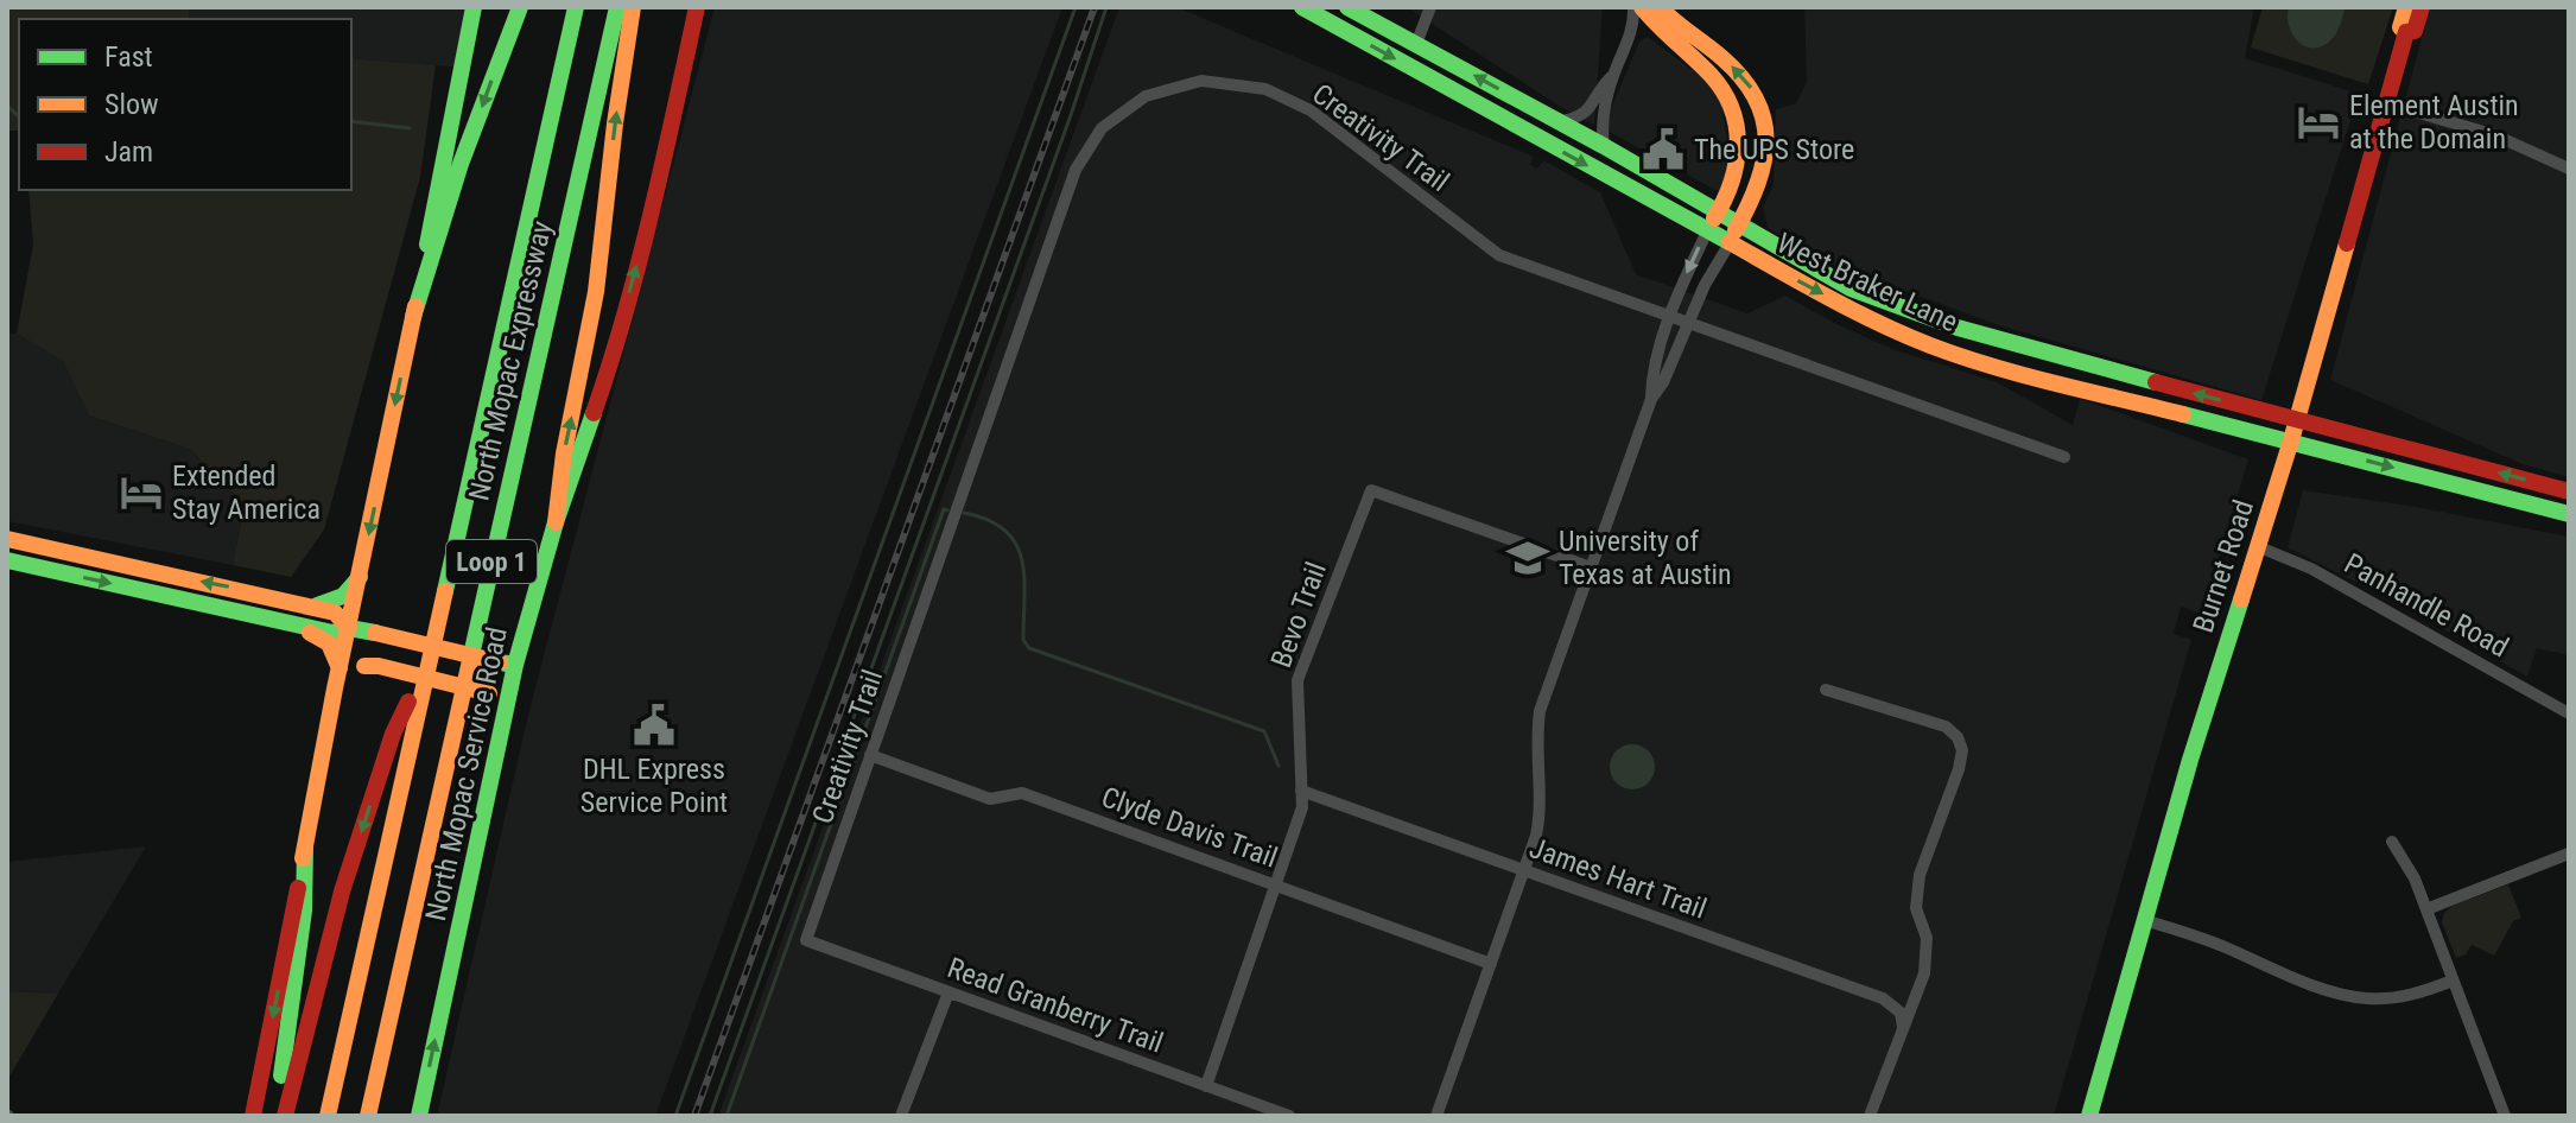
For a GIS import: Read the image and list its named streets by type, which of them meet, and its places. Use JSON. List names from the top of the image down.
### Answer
{
  "streets": {
    "main road": [
      "West Braker Lane",
      "North Mopac Expressway",
      "Loop 1",
      "Burnet Road",
      "North Mopac Service Road"
    ],
    "street": [
      "Creativity Trail",
      "Panhandle Road",
      "Bevo Trail",
      "Clyde Davis Trail",
      "James Hart Trail",
      "Read Granberry Trail"
    ]
  },
  "crossings": [
    ["Creativity Trail", "Clyde Davis Trail"],
    ["Creativity Trail", "Read Granberry Trail"],
    ["West Braker Lane", "Burnet Road"],
    ["Burnet Road", "Panhandle Road"],
    ["Bevo Trail", "Clyde Davis Trail"],
    ["Bevo Trail", "James Hart Trail"],
    ["Bevo Trail", "Read Granberry Trail"]
  ],
  "places": {
    "hotel": ["Element Austin at the Domain", "Extended Stay America"],
    "public building": ["The UPS Store", "DHL Express Service Point"],
    "school or university": ["University of Texas at Austin"]
  },
  "legend": ["Fast", "Slow", "Jam"]
}
